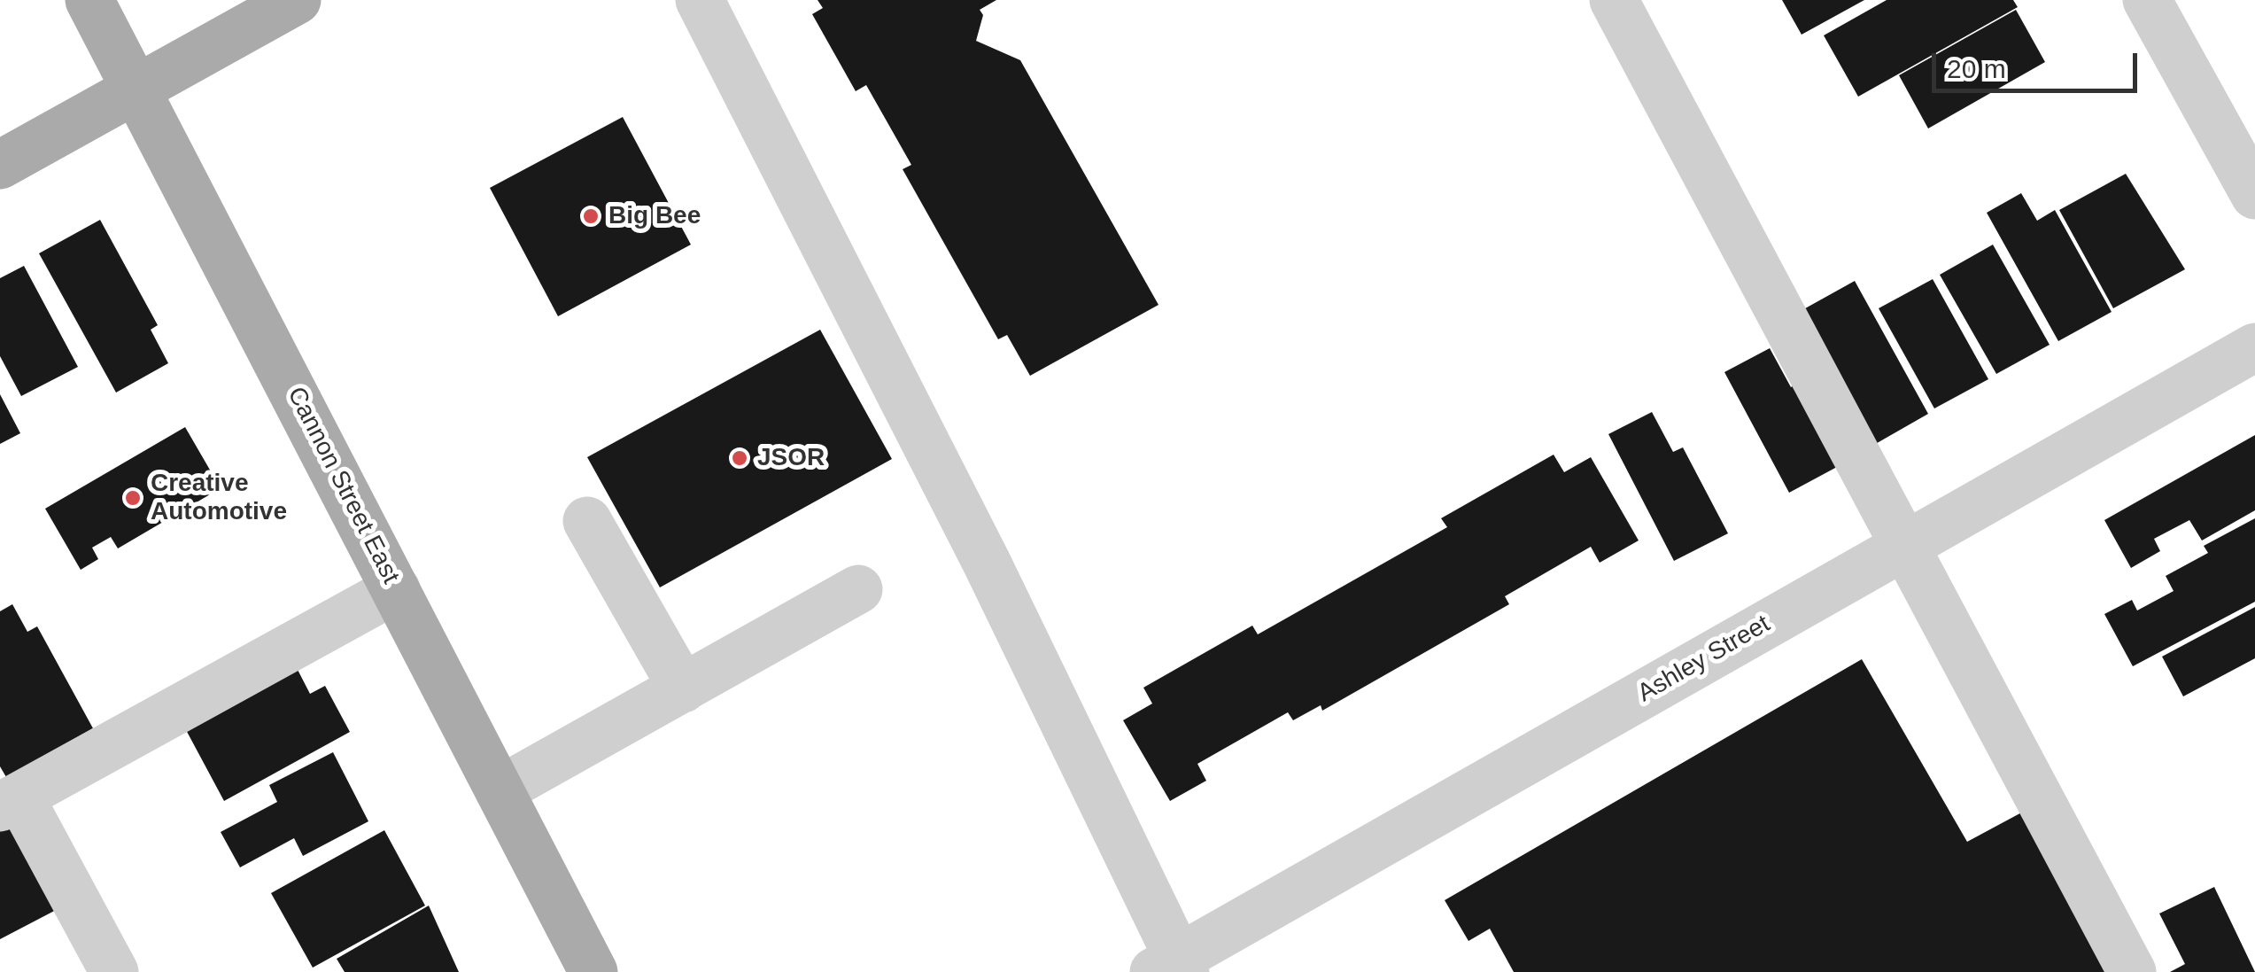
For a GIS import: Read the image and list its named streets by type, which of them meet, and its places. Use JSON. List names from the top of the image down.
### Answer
{
  "streets": {
    "main road": ["Cannon Street East"],
    "street": ["Ashley Street"]
  },
  "places": ["Big Bee", "JSOR", "Creative Automotive"],
  "scale_bar": "20 m"
}
